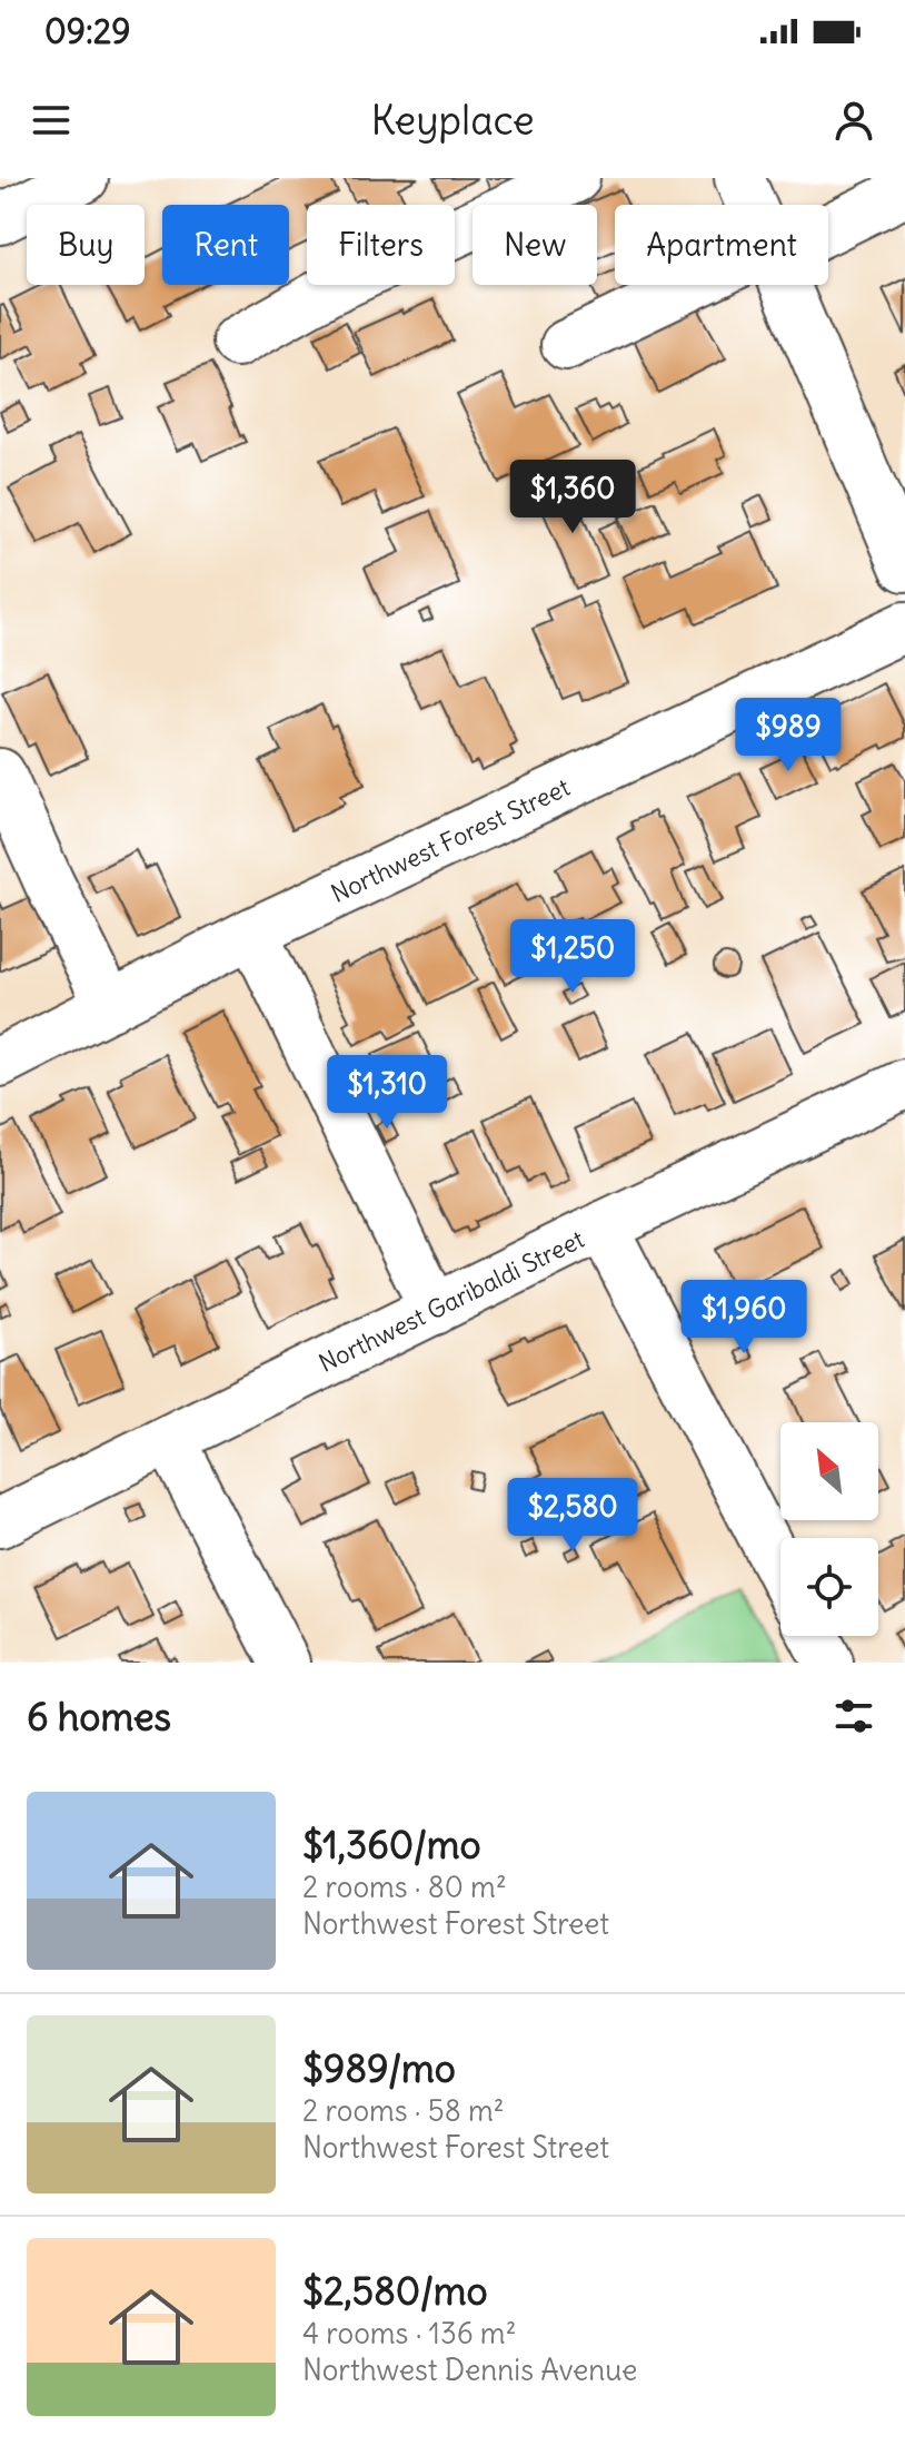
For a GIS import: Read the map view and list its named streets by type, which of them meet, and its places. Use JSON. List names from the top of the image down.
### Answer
{
  "streets": {
    "street": ["Northwest Forest Street", "Northwest Garibaldi Street"]
  },
  "north": "top left",
  "page": {
    "status": "09:29",
    "header": "Keyplace",
    "chip": [
      "Buy",
      "Rent",
      "Filters",
      "New",
      "Apartment"
    ],
    "price": [
      "$1,360",
      "$989",
      "$1,250",
      "$1,310",
      "$1,960",
      "$2,580"
    ],
    "heading": "6 homes",
    "list": [
      {
        "name": "$1,360/mo",
        "note": "2 rooms · 80 m² · Northwest Forest Street"
      },
      {
        "name": "$989/mo",
        "note": "2 rooms · 58 m² · Northwest Forest Street"
      },
      {
        "name": "$2,580/mo",
        "note": "4 rooms · 136 m² · Northwest Dennis Avenue"
      }
    ]
  }
}
